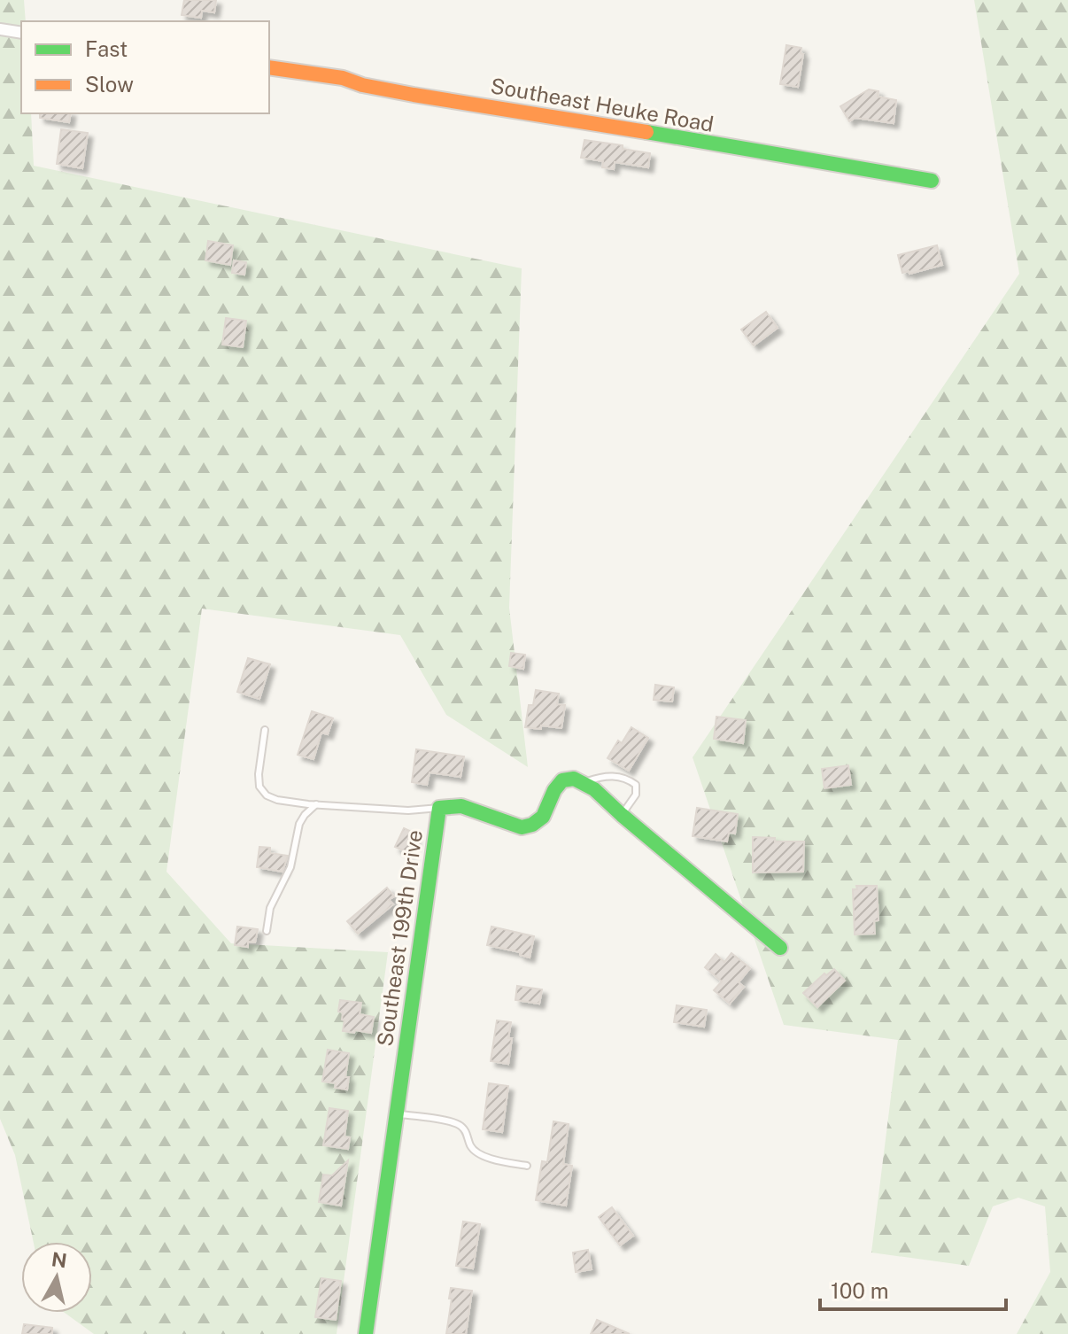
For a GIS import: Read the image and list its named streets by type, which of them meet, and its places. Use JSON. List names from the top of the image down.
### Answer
{
  "streets": {
    "street": ["Southeast Heuke Road", "Southeast 199th Drive"]
  },
  "legend": ["Fast", "Slow"],
  "scale_bar": "100 m",
  "north": "top"
}
